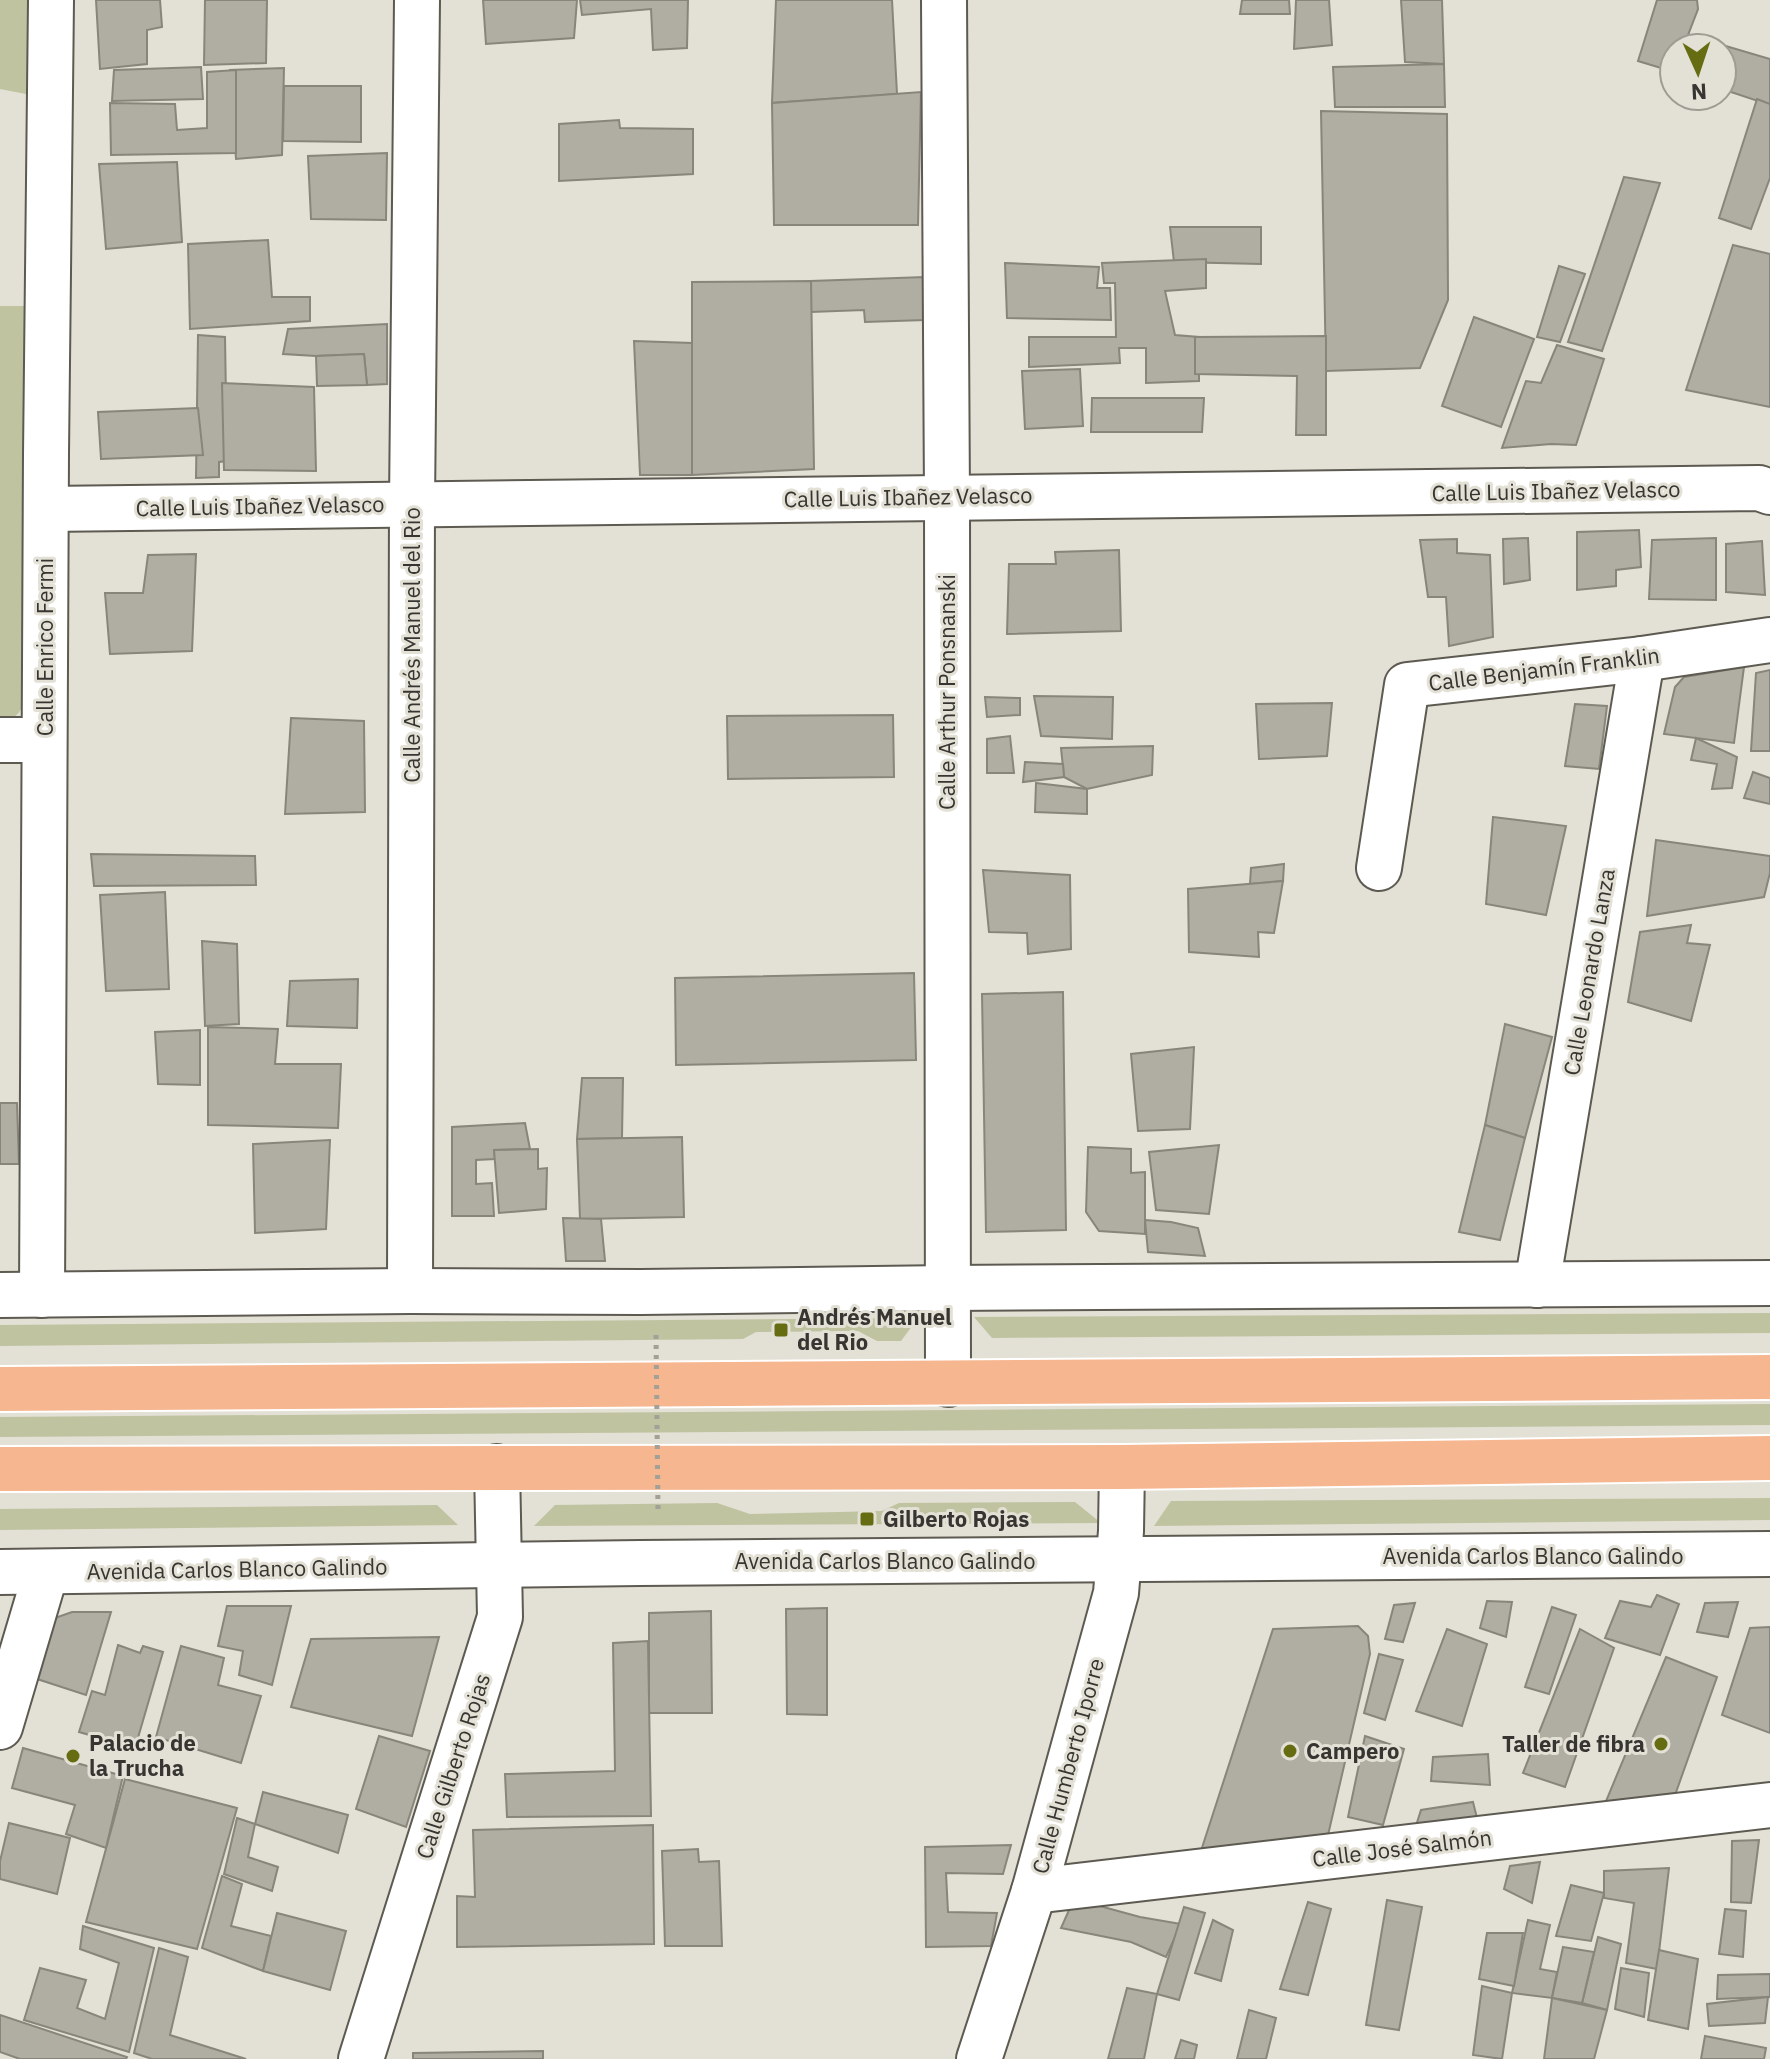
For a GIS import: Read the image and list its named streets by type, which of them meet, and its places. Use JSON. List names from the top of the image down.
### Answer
{
  "streets": {
    "street": [
      "Calle Luis Ibañez Velasco",
      "Calle Andrés Manuel del Rio",
      "Calle Enrico Fermi",
      "Calle Benjamín Franklin",
      "Calle Arthur Ponsnanski",
      "Calle Leonardo Lanza",
      "Avenida Carlos Blanco Galindo",
      "Calle Gilberto Rojas",
      "Calle Humberto Iporre",
      "Calle José Salmón"
    ]
  },
  "crossings": [
    ["Calle Luis Ibañez Velasco", "Calle Andrés Manuel del Rio"],
    ["Calle Luis Ibañez Velasco", "Calle Enrico Fermi"],
    ["Calle Luis Ibañez Velasco", "Calle Arthur Ponsnanski"],
    ["Calle Benjamín Franklin", "Calle Leonardo Lanza"],
    ["Avenida Carlos Blanco Galindo", "Calle Gilberto Rojas"],
    ["Avenida Carlos Blanco Galindo", "Calle Humberto Iporre"],
    ["Calle Humberto Iporre", "Calle José Salmón"]
  ],
  "places": {
    "transit": ["Andrés Manuel del Rio", "Gilberto Rojas"],
    "other": ["Taller de fibra", "Campero", "Palacio de la Trucha"]
  },
  "north": "bottom"
}
